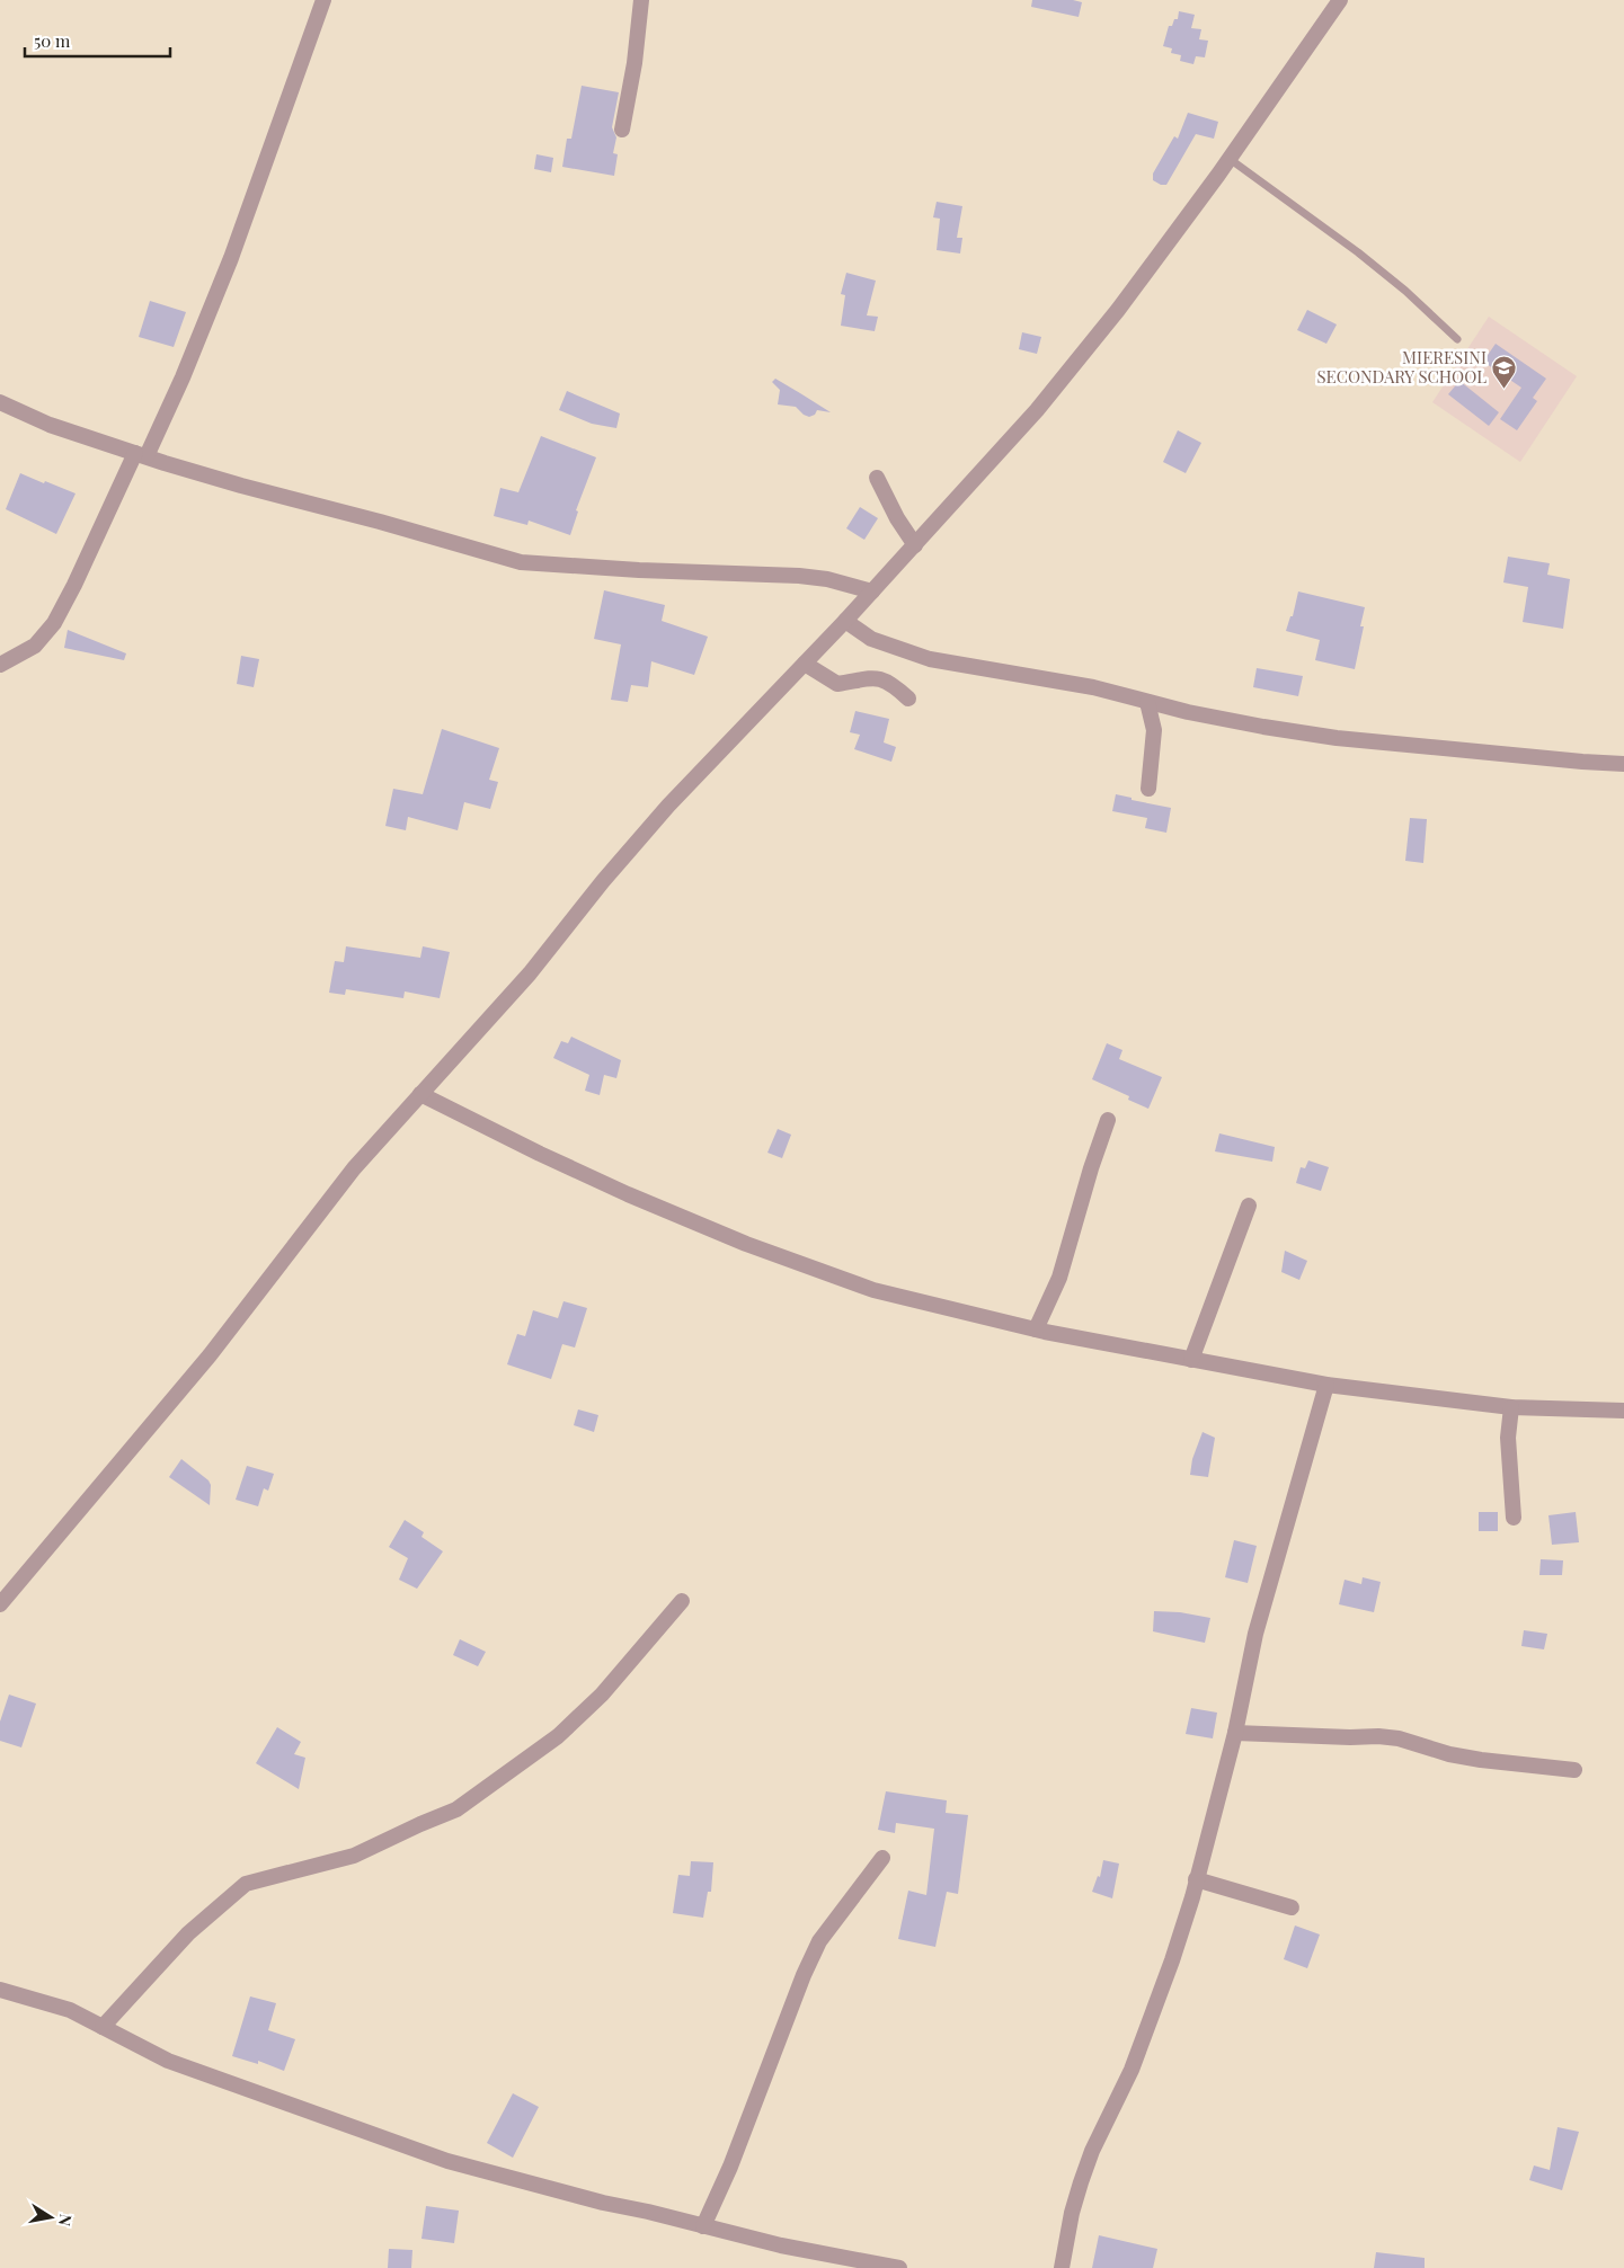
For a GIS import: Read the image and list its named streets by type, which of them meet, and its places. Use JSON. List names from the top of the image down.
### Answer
{
  "places": {
    "school or university": ["MIERESINI SECONDARY SCHOOL"]
  },
  "scale_bar": "50 m",
  "north": "right"
}
